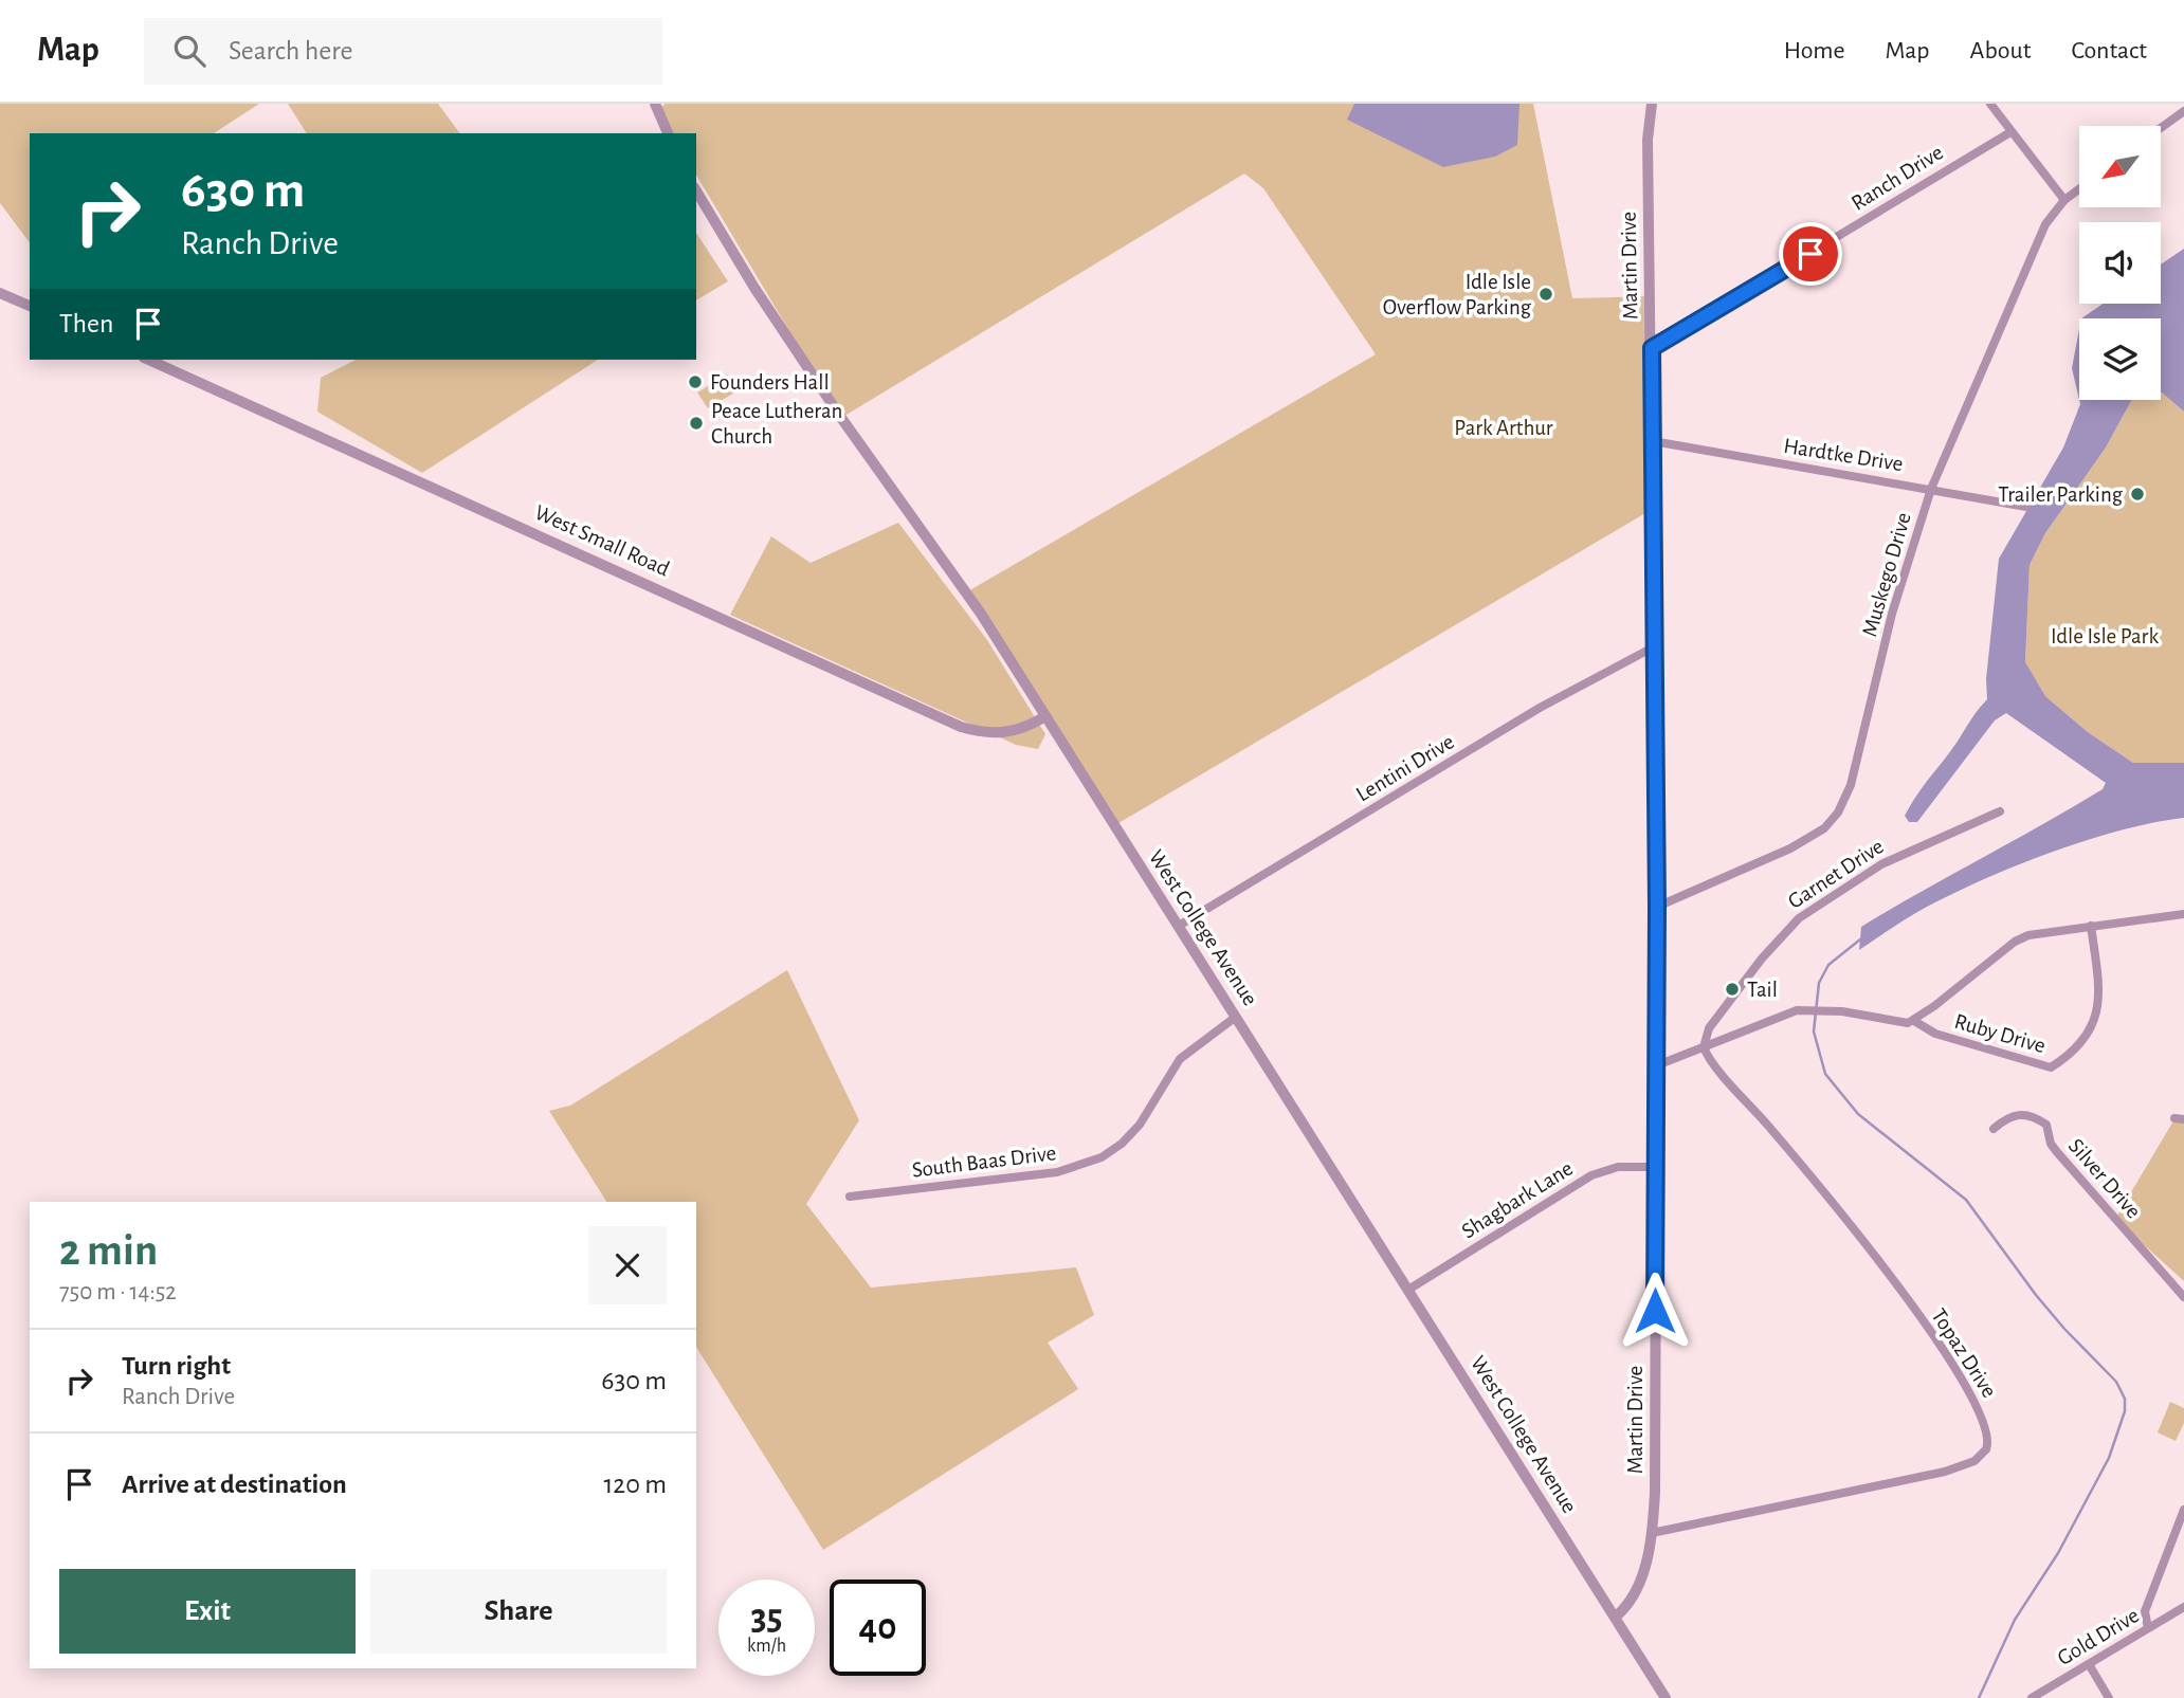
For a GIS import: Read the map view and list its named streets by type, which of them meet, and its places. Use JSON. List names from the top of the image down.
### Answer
{
  "streets": {
    "street": [
      "Ranch Drive",
      "Martin Drive",
      "Hardtke Drive",
      "West Small Road",
      "Muskego Drive",
      "Lentini Drive",
      "Garnet Drive",
      "West College Avenue",
      "Ruby Drive",
      "South Baas Drive",
      "Silver Drive",
      "Shagbark Lane",
      "Topaz Drive",
      "Gold Drive"
    ]
  },
  "crossings": [
    ["Ranch Drive", "Martin Drive"],
    ["Martin Drive", "Hardtke Drive"],
    ["Martin Drive", "Muskego Drive"],
    ["Martin Drive", "Lentini Drive"],
    ["Martin Drive", "West College Avenue"],
    ["Martin Drive", "Shagbark Lane"],
    ["Martin Drive", "Topaz Drive"],
    ["Hardtke Drive", "Muskego Drive"],
    ["West Small Road", "West College Avenue"],
    ["Lentini Drive", "West College Avenue"],
    ["Garnet Drive", "Topaz Drive"],
    ["West College Avenue", "South Baas Drive"],
    ["West College Avenue", "Shagbark Lane"]
  ],
  "parks": ["Park Arthur", "Idle Isle Park"],
  "places": [
    "Idle Isle Overflow Parking",
    "Founders Hall",
    "Peace Lutheran Church",
    "Trailer Parking",
    "Tail"
  ],
  "north": "bottom left",
  "page": {
    "header": "Map",
    "search": "Search here",
    "nav": [
      "Home",
      "Map",
      "About",
      "Contact"
    ],
    "turn": ["630 m", "Ranch Drive"],
    "then": "Then",
    "heading": ["2 min", "750 m · 14:52"],
    "list": [
      {
        "name": "Turn right",
        "note": "Ranch Drive",
        "value": "630 m"
      },
      {
        "name": "Arrive at destination",
        "value": "120 m"
      }
    ],
    "buttons": ["Exit", "Share"],
    "speed": "35 km/h",
    "limit": "40"
  }
}
